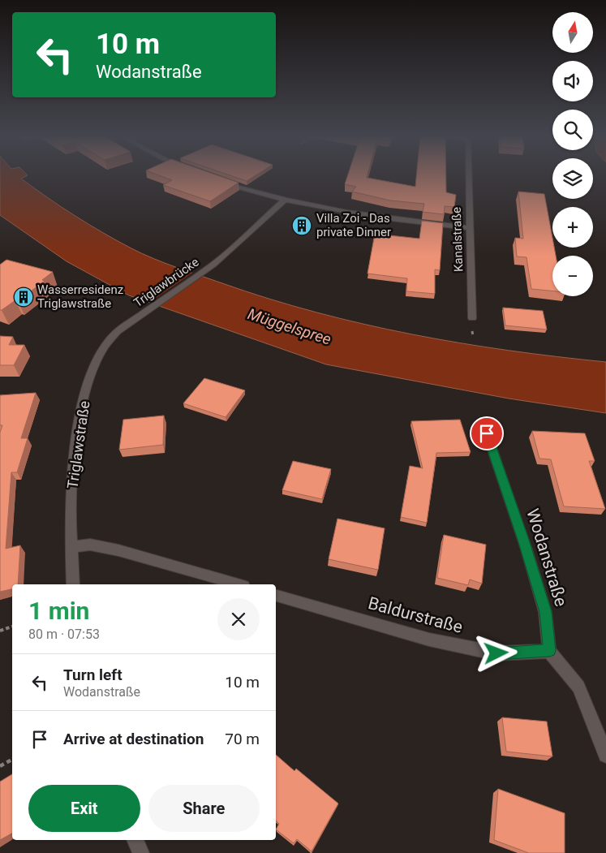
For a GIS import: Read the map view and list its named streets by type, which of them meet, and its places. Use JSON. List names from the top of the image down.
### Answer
{
  "streets": {
    "street": [
      "Kanalstraße",
      "Triglawbrücke",
      "Triglawstraße",
      "Wodanstraße",
      "Baldurstraße"
    ]
  },
  "crossings": [
    ["Triglawbrücke", "Triglawstraße"],
    ["Wodanstraße", "Baldurstraße"]
  ],
  "water": ["Müggelspree"],
  "places": {
    "building": ["Villa Zoi - Das private Dinner", "Wasserresidenz Triglawstraße"]
  },
  "north": "top",
  "page": {
    "map_buttons": ["+", "−"],
    "turn": ["10 m", "Wodanstraße"],
    "heading": ["1 min", "80 m · 07:53"],
    "list": [
      {
        "name": "Turn left",
        "note": "Wodanstraße",
        "value": "10 m"
      },
      {
        "name": "Arrive at destination",
        "value": "70 m"
      }
    ],
    "buttons": ["Exit", "Share"]
  }
}
